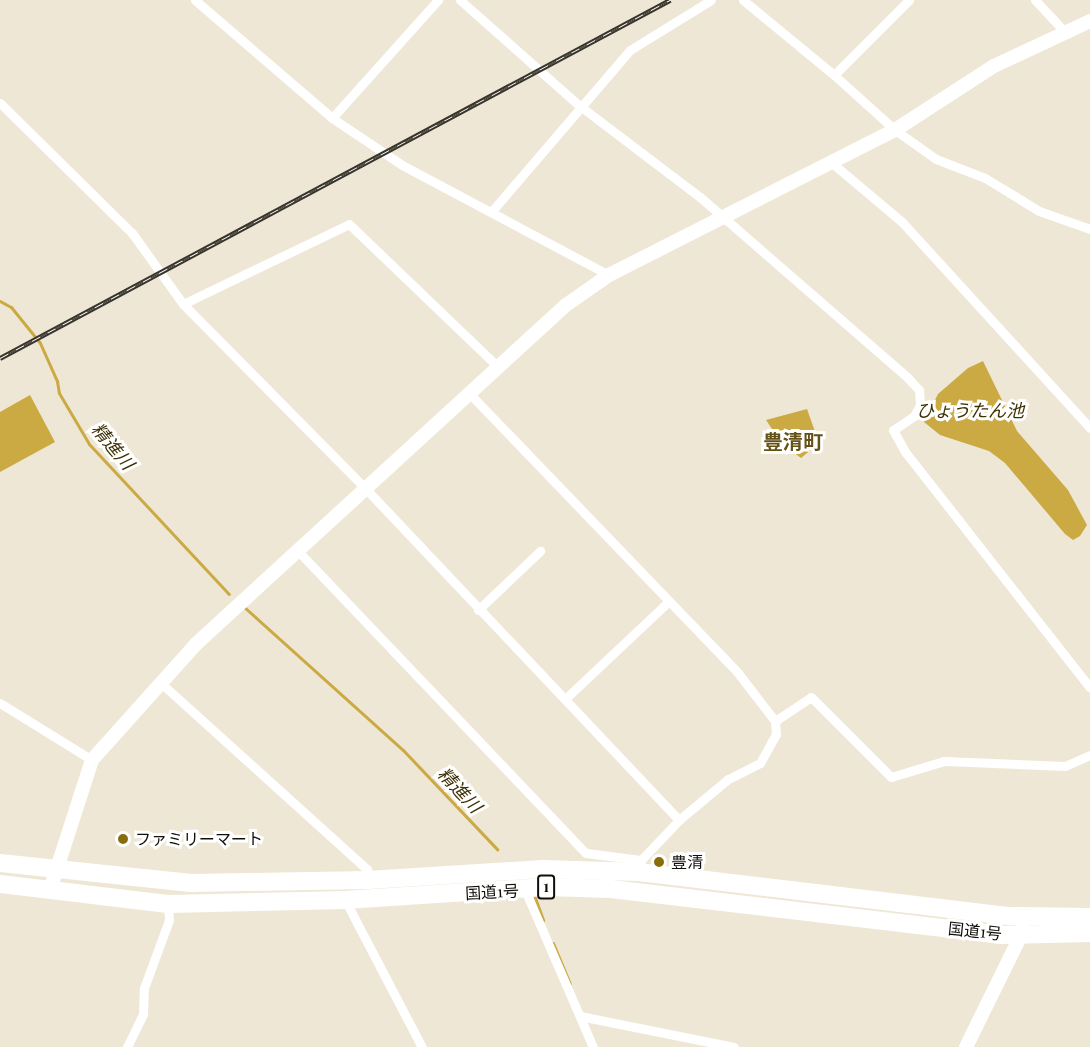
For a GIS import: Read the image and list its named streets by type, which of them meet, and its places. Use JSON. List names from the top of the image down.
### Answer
{
  "streets": {
    "highway": ["1", "国道1号"]
  },
  "districts": ["豊清町"],
  "water": ["ひょうたん池", "精進川"],
  "places": ["ファミリーマート", "豊清"]
}
